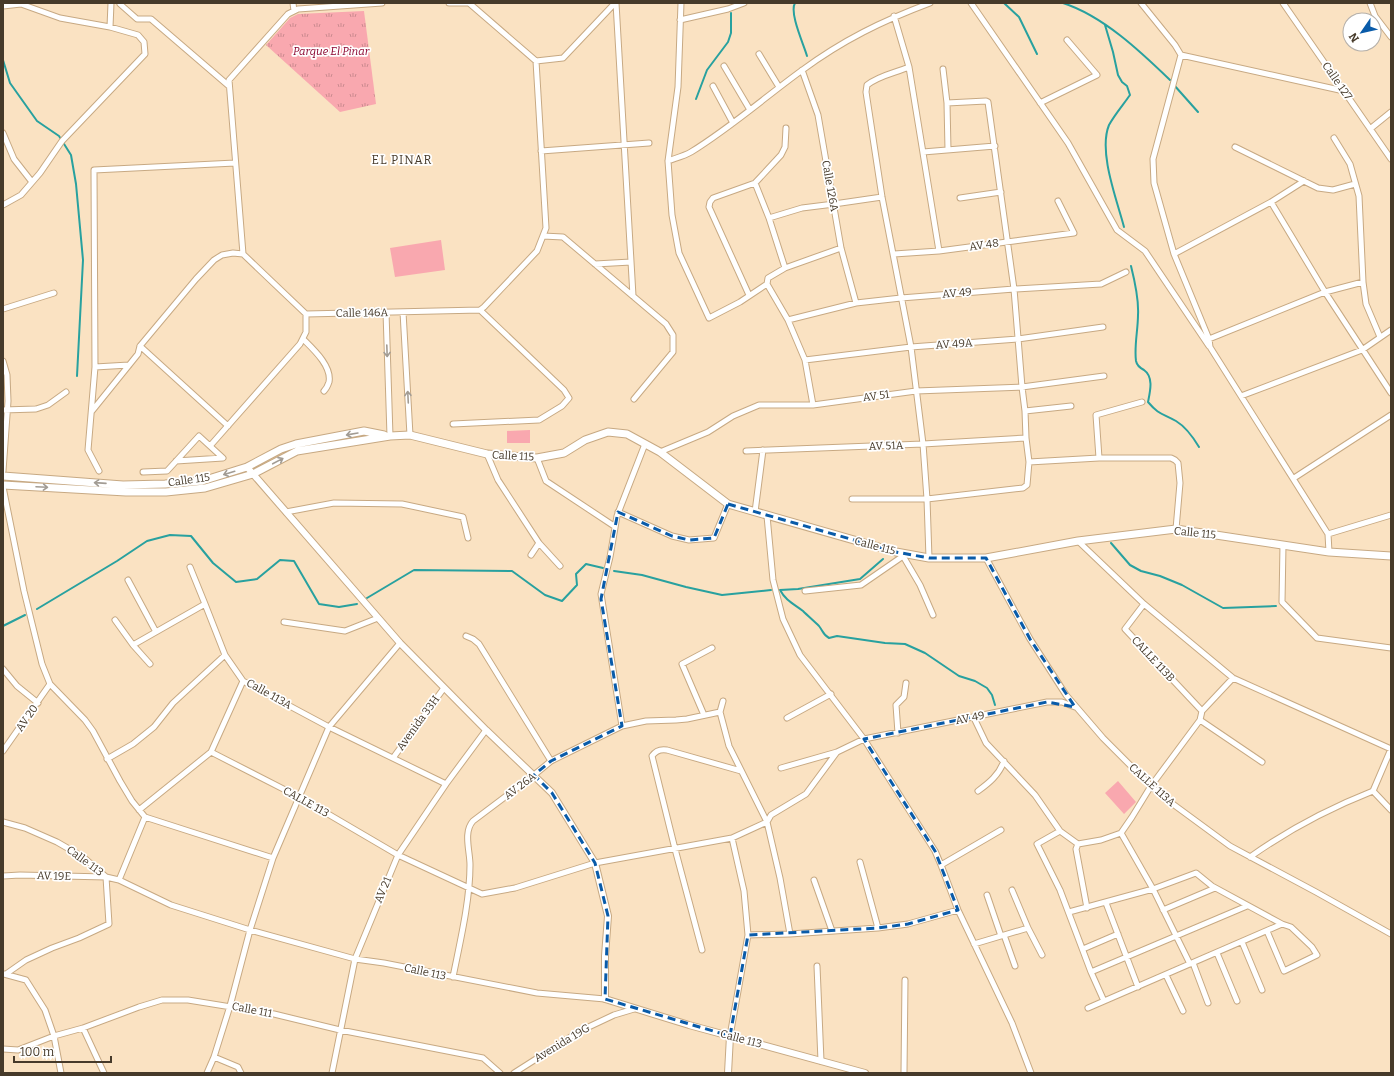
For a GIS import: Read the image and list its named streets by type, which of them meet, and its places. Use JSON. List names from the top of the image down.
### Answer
{
  "streets": {
    "main road": ["Calle 115"],
    "street": [
      "Calle 127",
      "Calle 126A",
      "AV 48",
      "AV 49",
      "Calle 146A",
      "AV 49A",
      "AV 51",
      "AV 51A",
      "CALLE 113B",
      "Calle 113A",
      "AV 20",
      "Avenida 33H",
      "CALLE 113A",
      "AV 26A",
      "CALLE 113",
      "Calle 113",
      "AV 19E",
      "AV 21",
      "Calle 111",
      "Avenida 19G"
    ]
  },
  "crossings": [
    ["Calle 126A", "AV 49"],
    ["AV 49", "CALLE 113A"],
    ["AV 49", "CALLE 113"],
    ["AV 51", "Calle 115"],
    ["Calle 115", "CALLE 113A"],
    ["Calle 113A", "Avenida 33H"],
    ["Calle 113A", "AV 21"],
    ["AV 26A", "CALLE 113"],
    ["AV 26A", "Calle 113"],
    ["CALLE 113", "AV 21"],
    ["Calle 113", "AV 19E"],
    ["Calle 113", "AV 21"],
    ["Calle 113", "Avenida 19G"],
    ["AV 21", "Calle 111"]
  ],
  "districts": ["EL PINAR"],
  "parks": ["Parque El Pinar"],
  "scale_bar": "100 m",
  "north": "bottom left"
}
